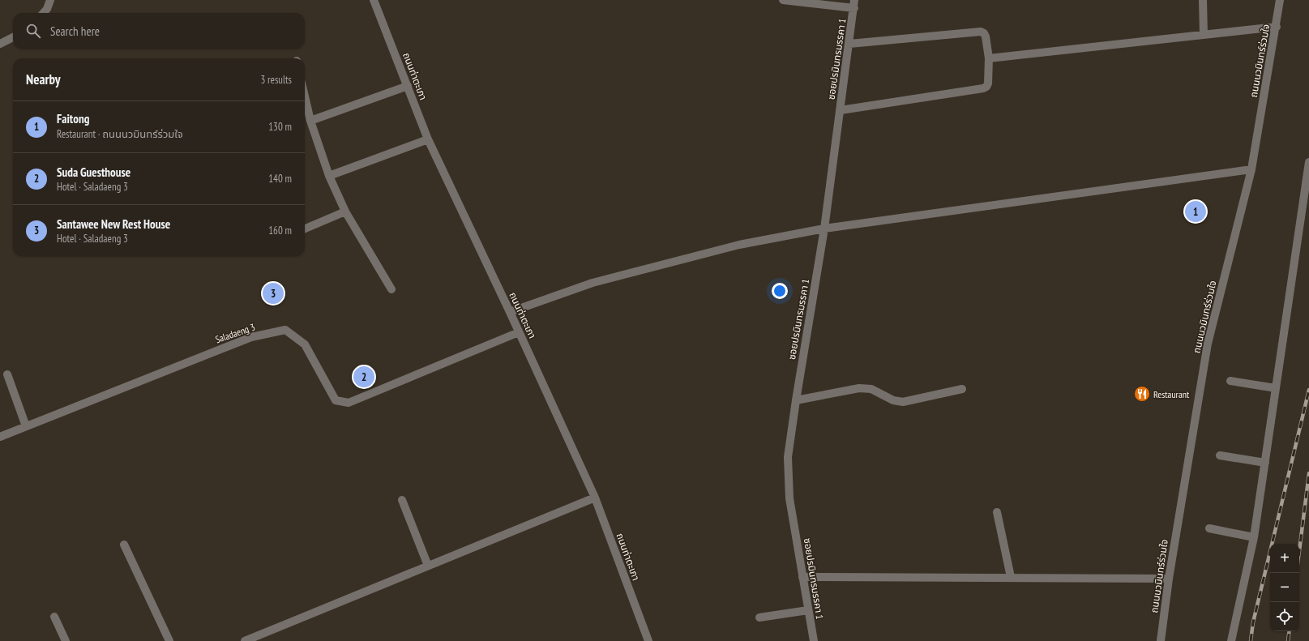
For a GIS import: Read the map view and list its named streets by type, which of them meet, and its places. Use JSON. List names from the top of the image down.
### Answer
{
  "streets": {
    "street": [
      "ซอยปรมินทรมรรคา 1",
      "ถนนนวมินทร์ร่วมใจ",
      "ถนนท่าตะเภา",
      "Saladaeng 3"
    ]
  },
  "crossings": [
    ["ถนนท่าตะเภา", "Saladaeng 3"]
  ],
  "places": {
    "restaurant": ["Restaurant"]
  },
  "page": {
    "search": "Search here",
    "heading": ["Nearby", "3 results"],
    "list": [
      {
        "mark": "1",
        "name": "Faitong",
        "note": "Restaurant · ถนนนวมินทร์ร่วมใจ",
        "value": "130 m"
      },
      {
        "mark": "2",
        "name": "Suda Guesthouse",
        "note": "Hotel · Saladaeng 3",
        "value": "140 m"
      },
      {
        "mark": "3",
        "name": "Santawee New Rest House",
        "note": "Hotel · Saladaeng 3",
        "value": "160 m"
      }
    ],
    "pins": ["1", "3", "2"],
    "map_buttons": ["+", "−"]
  }
}
